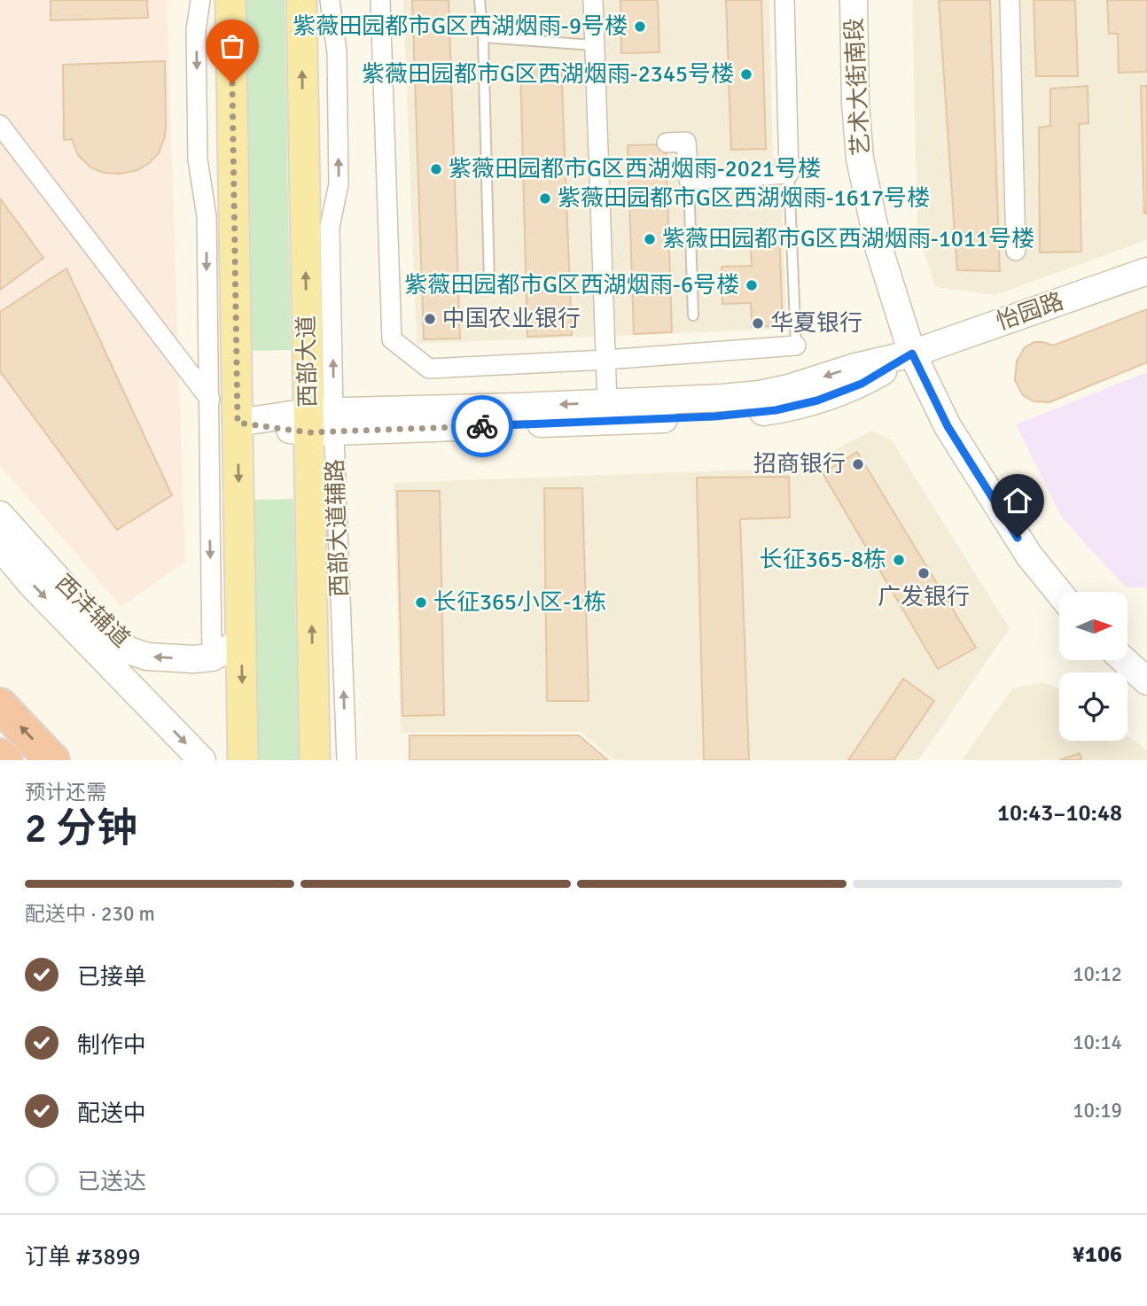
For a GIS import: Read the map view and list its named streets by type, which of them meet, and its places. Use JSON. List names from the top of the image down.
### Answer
{
  "streets": {
    "main road": ["西部大道"],
    "street": [
      "艺术大街南段",
      "怡园路",
      "西部大道辅路",
      "西沣辅道"
    ]
  },
  "crossings": [
    ["艺术大街南段", "怡园路"],
    ["怡园路", "西部大道"],
    ["怡园路", "西部大道辅路"],
    ["西部大道", "西部大道辅路"]
  ],
  "places": [
    "紫薇田园都市G区西湖烟雨-9号楼",
    "紫薇田园都市G区西湖烟雨-2345号楼",
    "紫薇田园都市G区西湖烟雨-2021号楼",
    "紫薇田园都市G区西湖烟雨-1617号楼",
    "紫薇田园都市G区西湖烟雨-1011号楼",
    "紫薇田园都市G区西湖烟雨-6号楼",
    "中国农业银行",
    "华夏银行",
    "招商银行",
    "长征365-8栋",
    "广发银行",
    "长征365小区-1栋"
  ],
  "north": "right",
  "page": {
    "heading": ["2 分钟", "预计还需", "10:43–10:48"],
    "panel": ["订单 #3899", "¥106"],
    "bar": "配送中 · 230 m",
    "list": [
      ["已接单", "10:12"],
      ["制作中", "10:14"],
      ["配送中", "10:19"],
      "已送达"
    ]
  }
}
